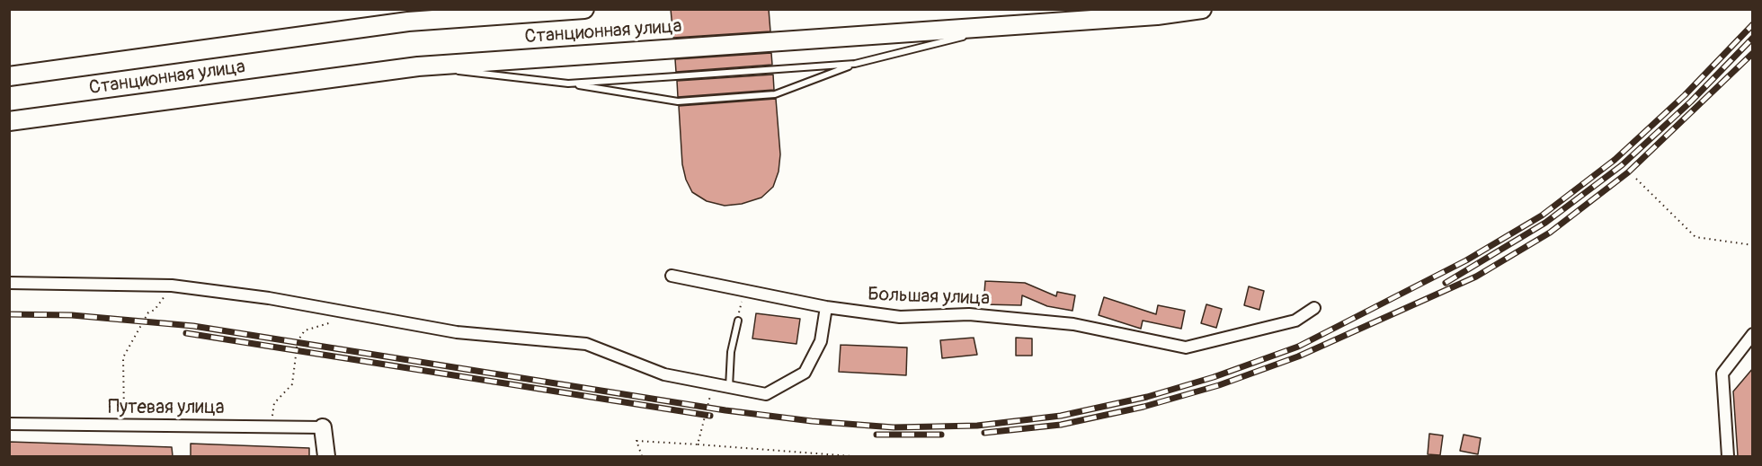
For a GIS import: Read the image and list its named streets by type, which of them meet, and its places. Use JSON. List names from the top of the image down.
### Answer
{
  "streets": {
    "main road": ["Станционная улица"],
    "street": ["Большая улица", "Путевая улица"]
  }
}
